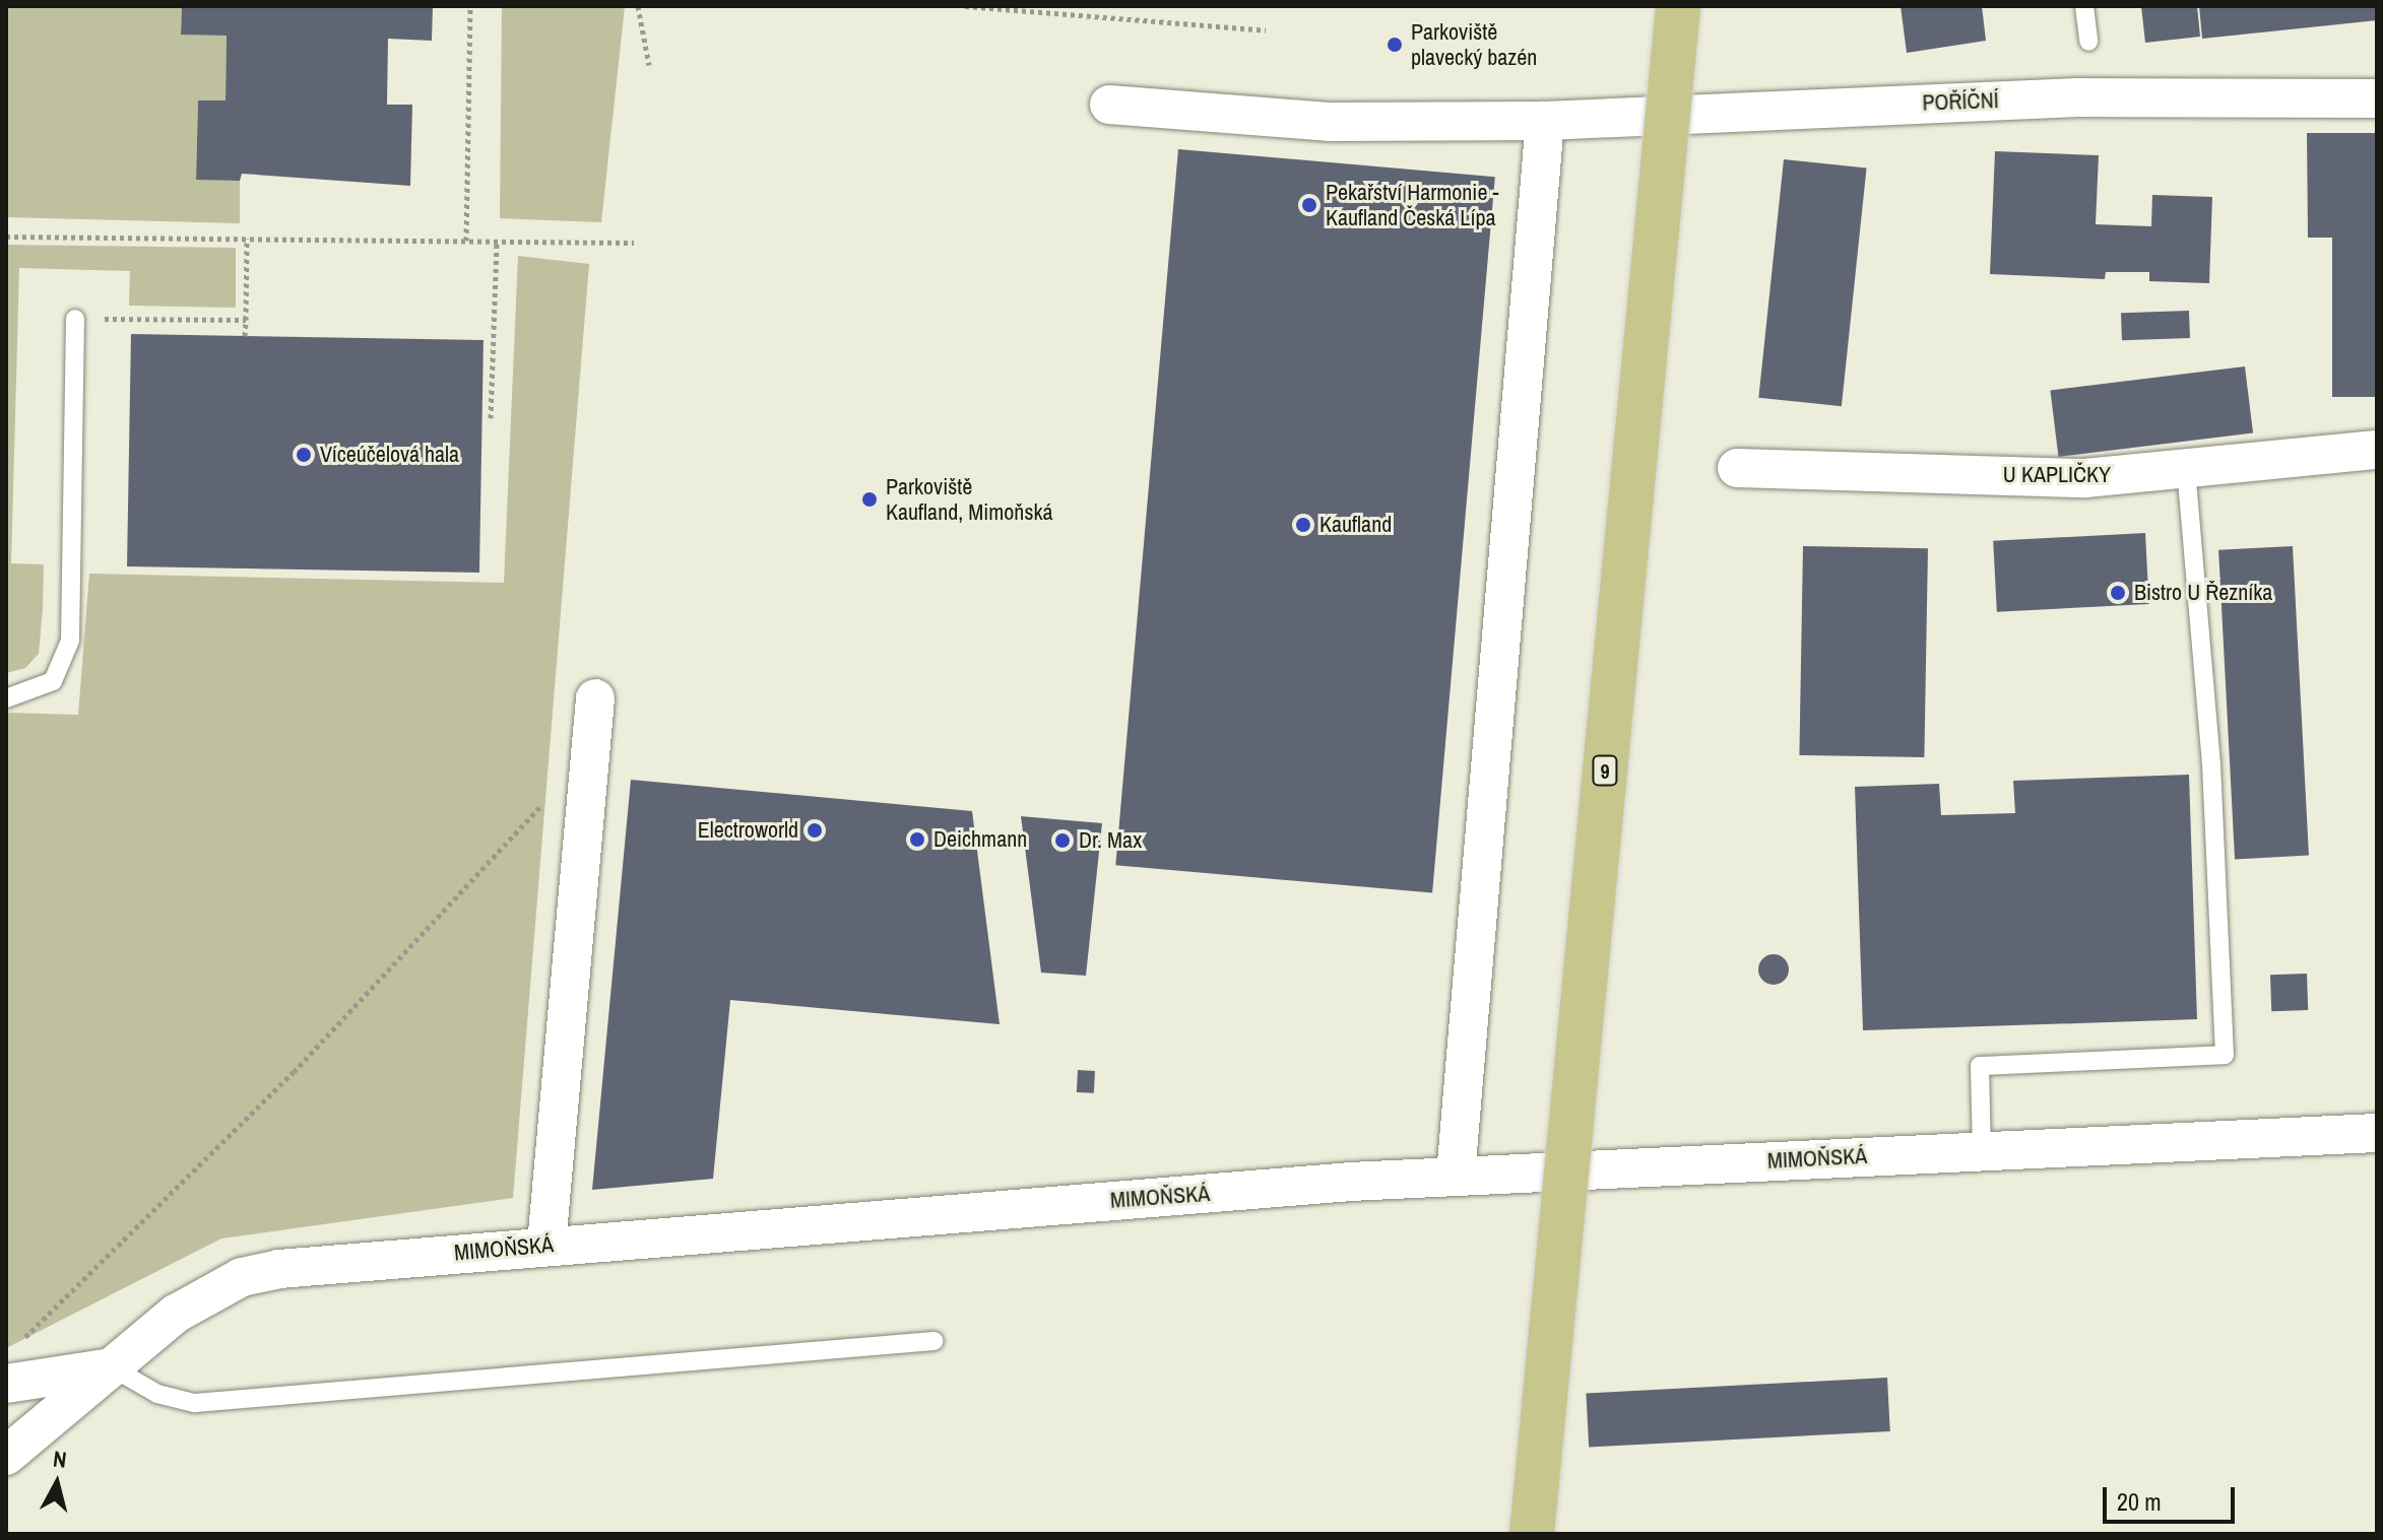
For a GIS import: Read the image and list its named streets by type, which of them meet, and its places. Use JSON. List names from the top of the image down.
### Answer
{
  "streets": {
    "main road": ["9"],
    "street": ["POŘÍČNÍ", "U KAPLIČKY", "MIMOŇSKÁ"]
  },
  "places": [
    "Parkoviště plavecký bazén",
    "Pekařství Harmonie - Kaufland Česká Lípa",
    "Víceúčelová hala",
    "Parkoviště Kaufland, Mimoňská",
    "Kaufland",
    "Bistro U Řezníka",
    "Electroworld",
    "Deichmann",
    "Dr. Max"
  ],
  "scale_bar": "20 m",
  "north": "top"
}
